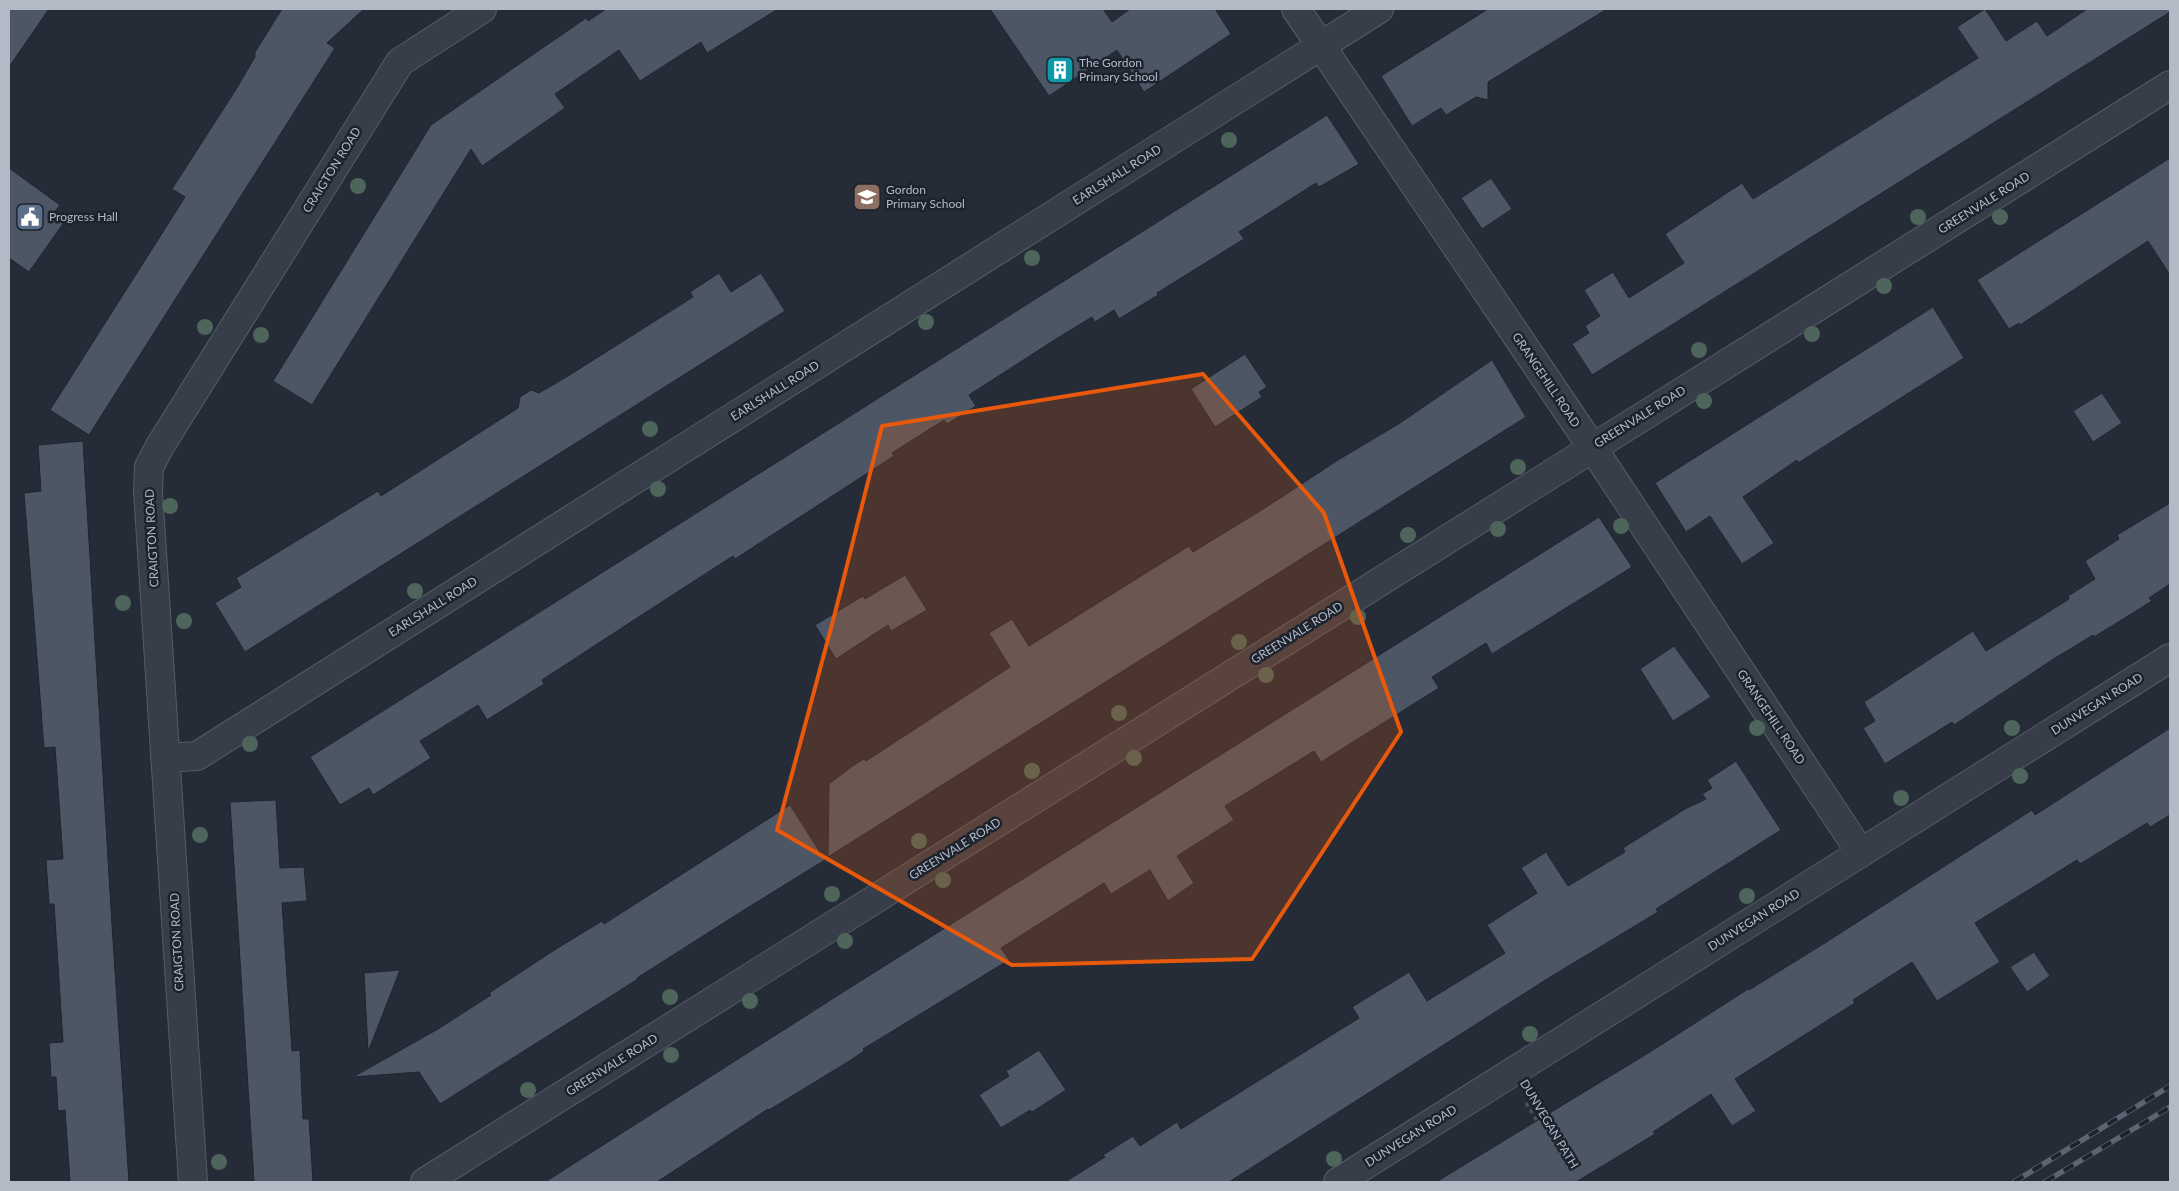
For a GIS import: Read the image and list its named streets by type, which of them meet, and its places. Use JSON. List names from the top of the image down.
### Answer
{
  "streets": {
    "street": [
      "CRAIGTON ROAD",
      "EARLSHALL ROAD",
      "GREENVALE ROAD",
      "GRANGEHILL ROAD",
      "DUNVEGAN ROAD"
    ],
    "path": ["DUNVEGAN PATH"]
  },
  "crossings": [
    ["CRAIGTON ROAD", "EARLSHALL ROAD"],
    ["EARLSHALL ROAD", "GRANGEHILL ROAD"],
    ["GREENVALE ROAD", "GRANGEHILL ROAD"],
    ["GRANGEHILL ROAD", "DUNVEGAN ROAD"],
    ["DUNVEGAN ROAD", "DUNVEGAN PATH"]
  ],
  "places": {
    "building": ["The Gordon Primary School"],
    "school or university": ["Gordon Primary School"],
    "public building": ["Progress Hall"]
  }
}
